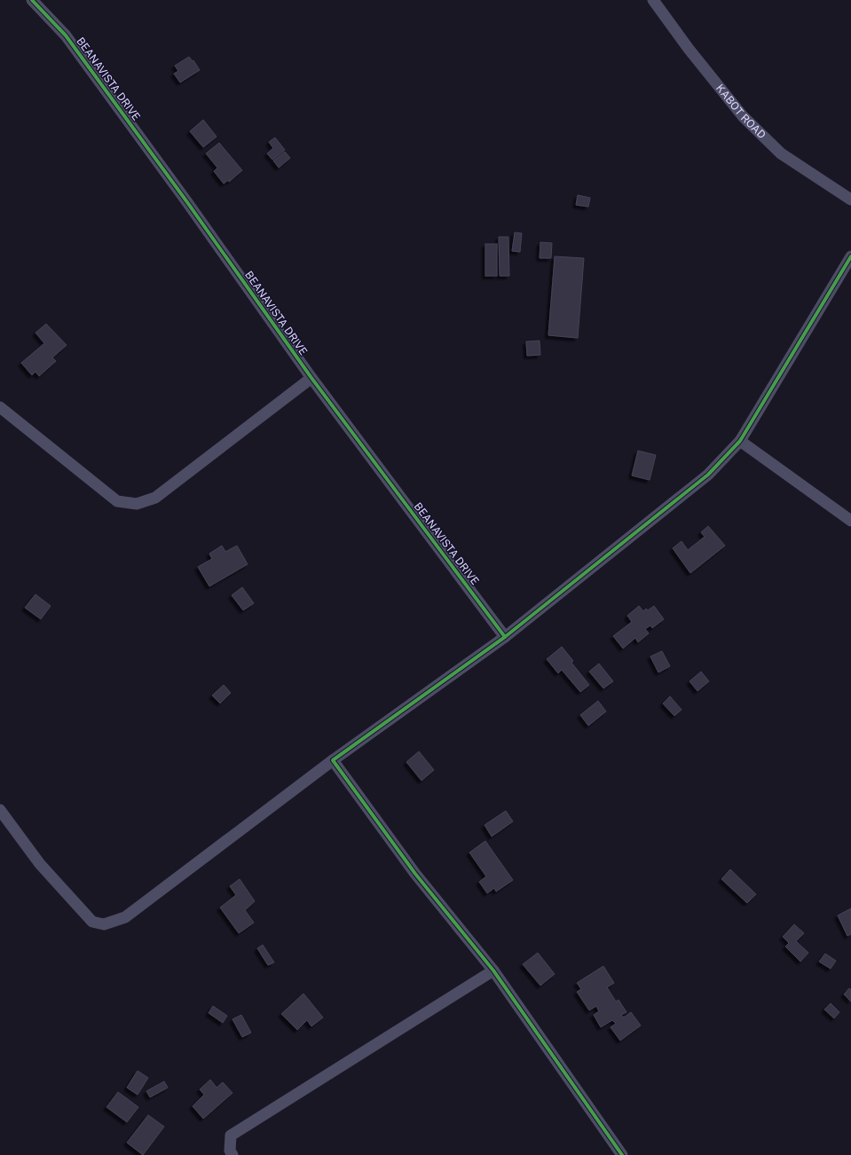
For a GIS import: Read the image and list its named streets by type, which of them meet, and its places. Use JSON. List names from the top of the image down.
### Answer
{
  "streets": {
    "street": ["BEANAVISTA DRIVE", "KABOT ROAD"]
  }
}
